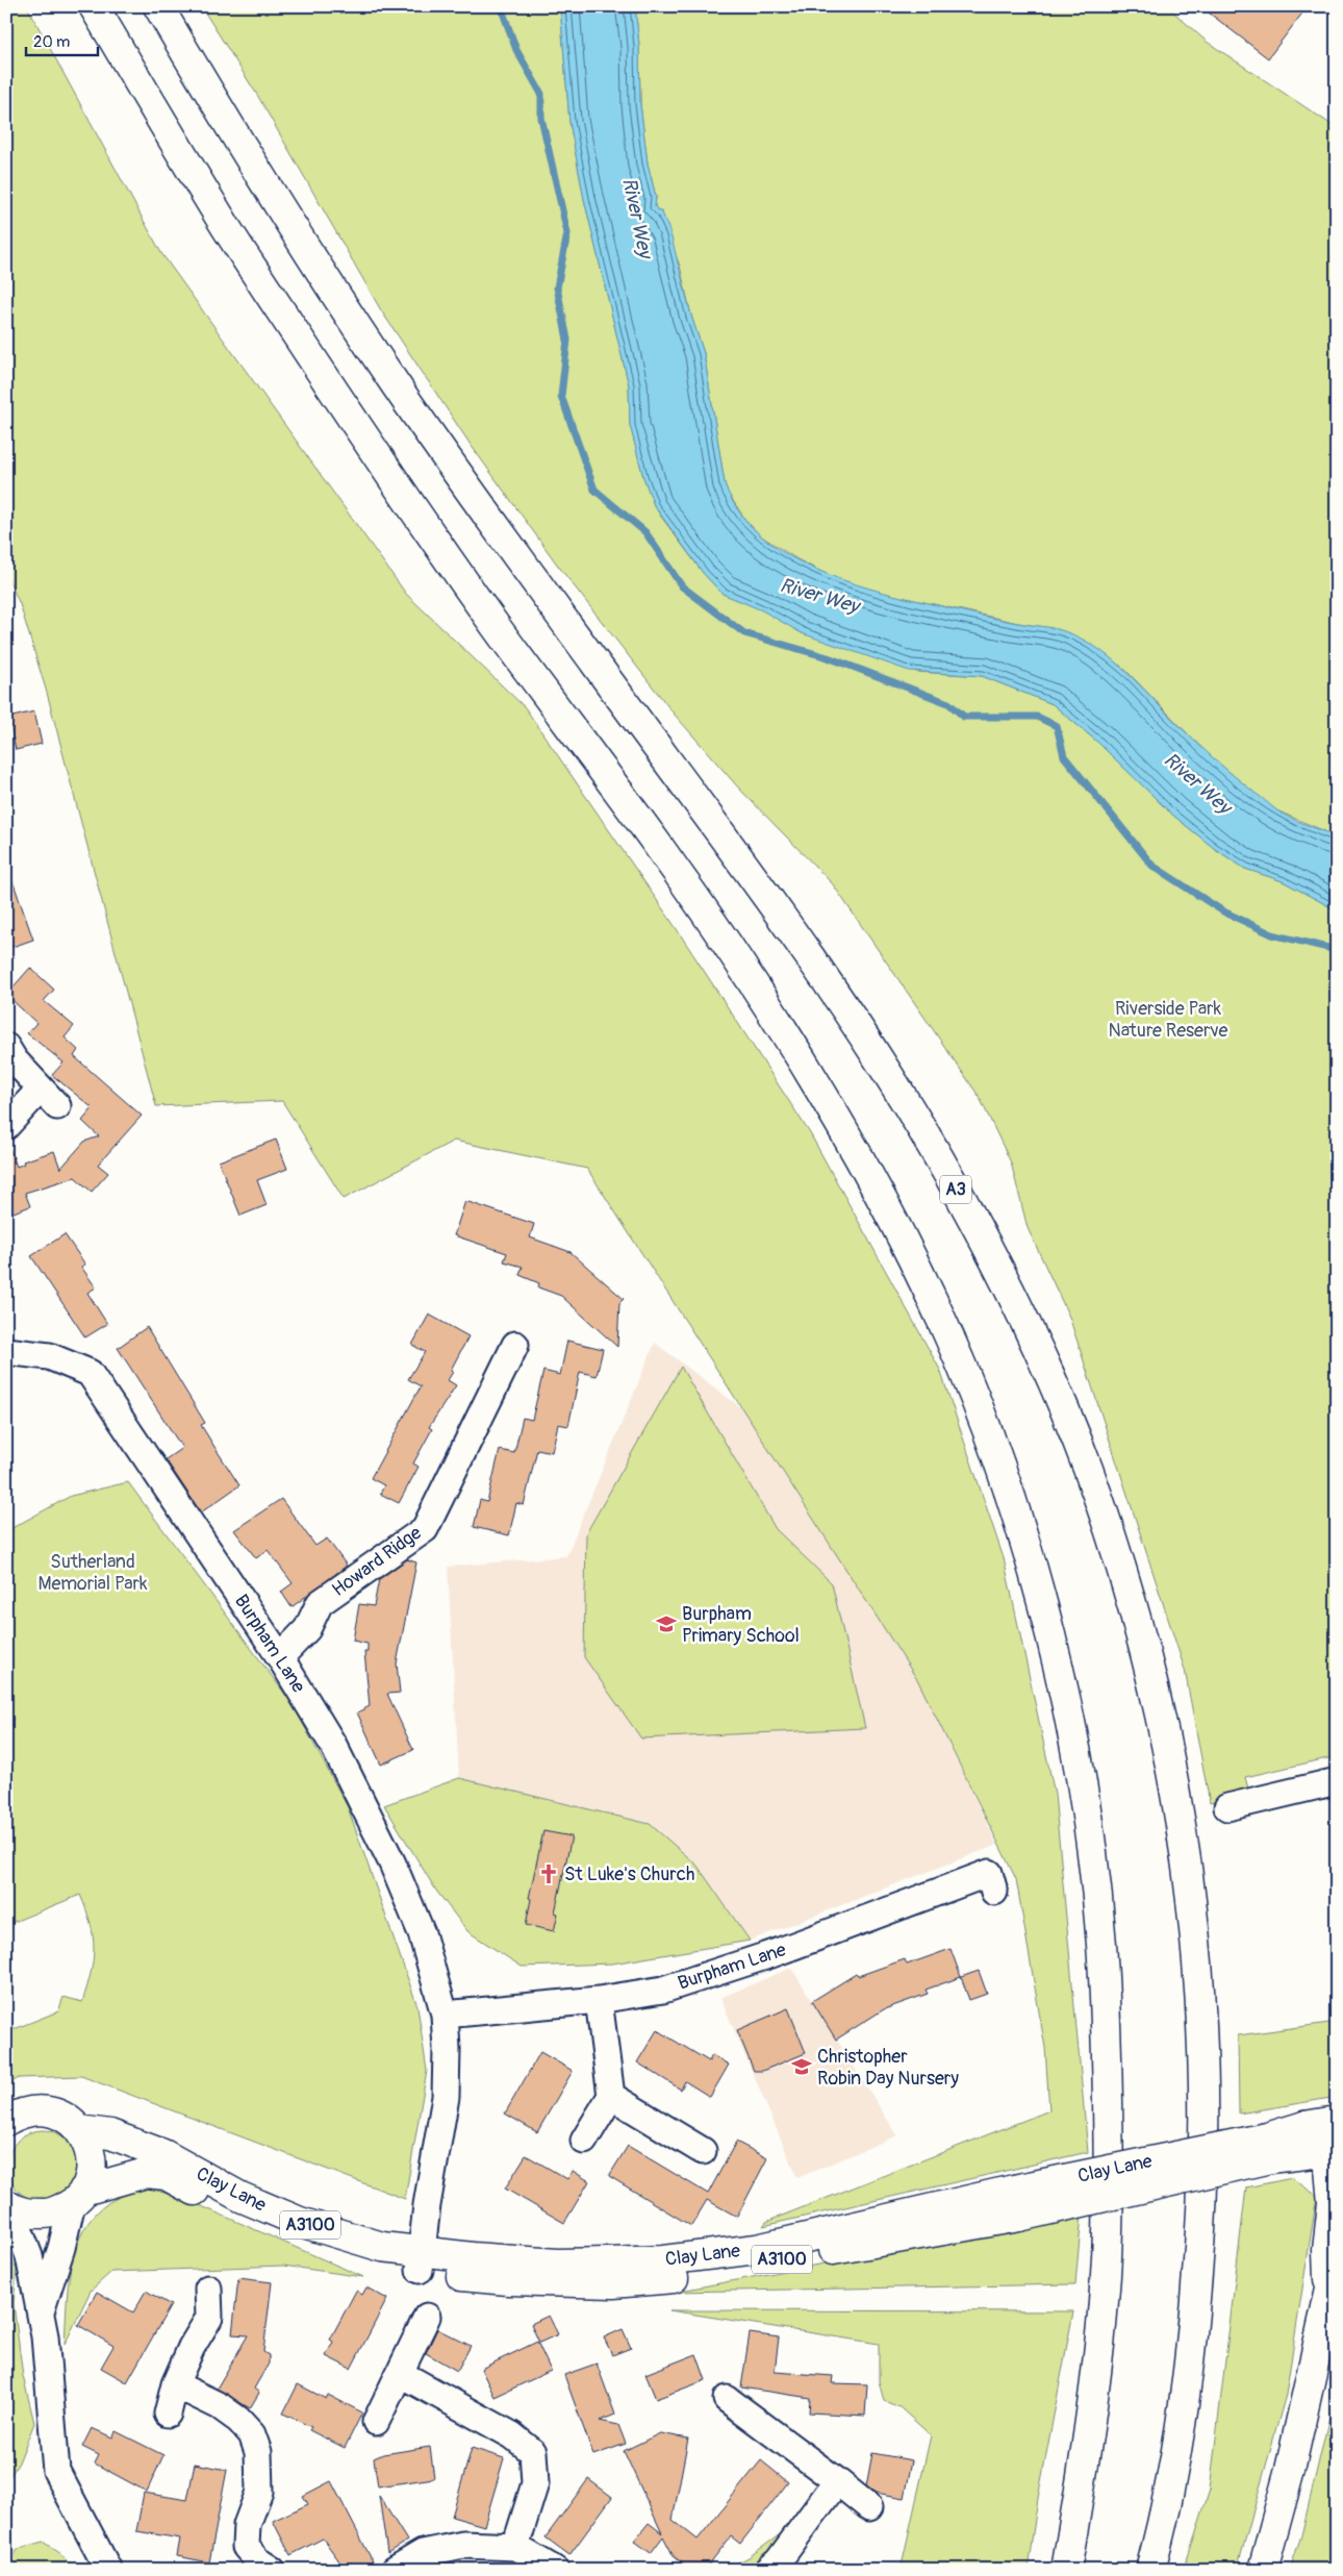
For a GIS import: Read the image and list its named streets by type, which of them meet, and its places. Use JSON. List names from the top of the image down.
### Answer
{
  "streets": {
    "main road": ["A3", "Clay Lane", "A3100"],
    "street": ["Howard Ridge", "Burpham Lane"]
  },
  "crossings": [
    ["Howard Ridge", "Burpham Lane"],
    ["Burpham Lane", "Clay Lane"]
  ],
  "water": ["River Wey"],
  "parks": ["Riverside Park Nature Reserve", "Sutherland Memorial Park"],
  "places": {
    "school or university": ["Burpham Primary School", "Christopher Robin Day Nursery"],
    "church": ["St Luke's Church"]
  },
  "scale_bar": "20 m"
}
